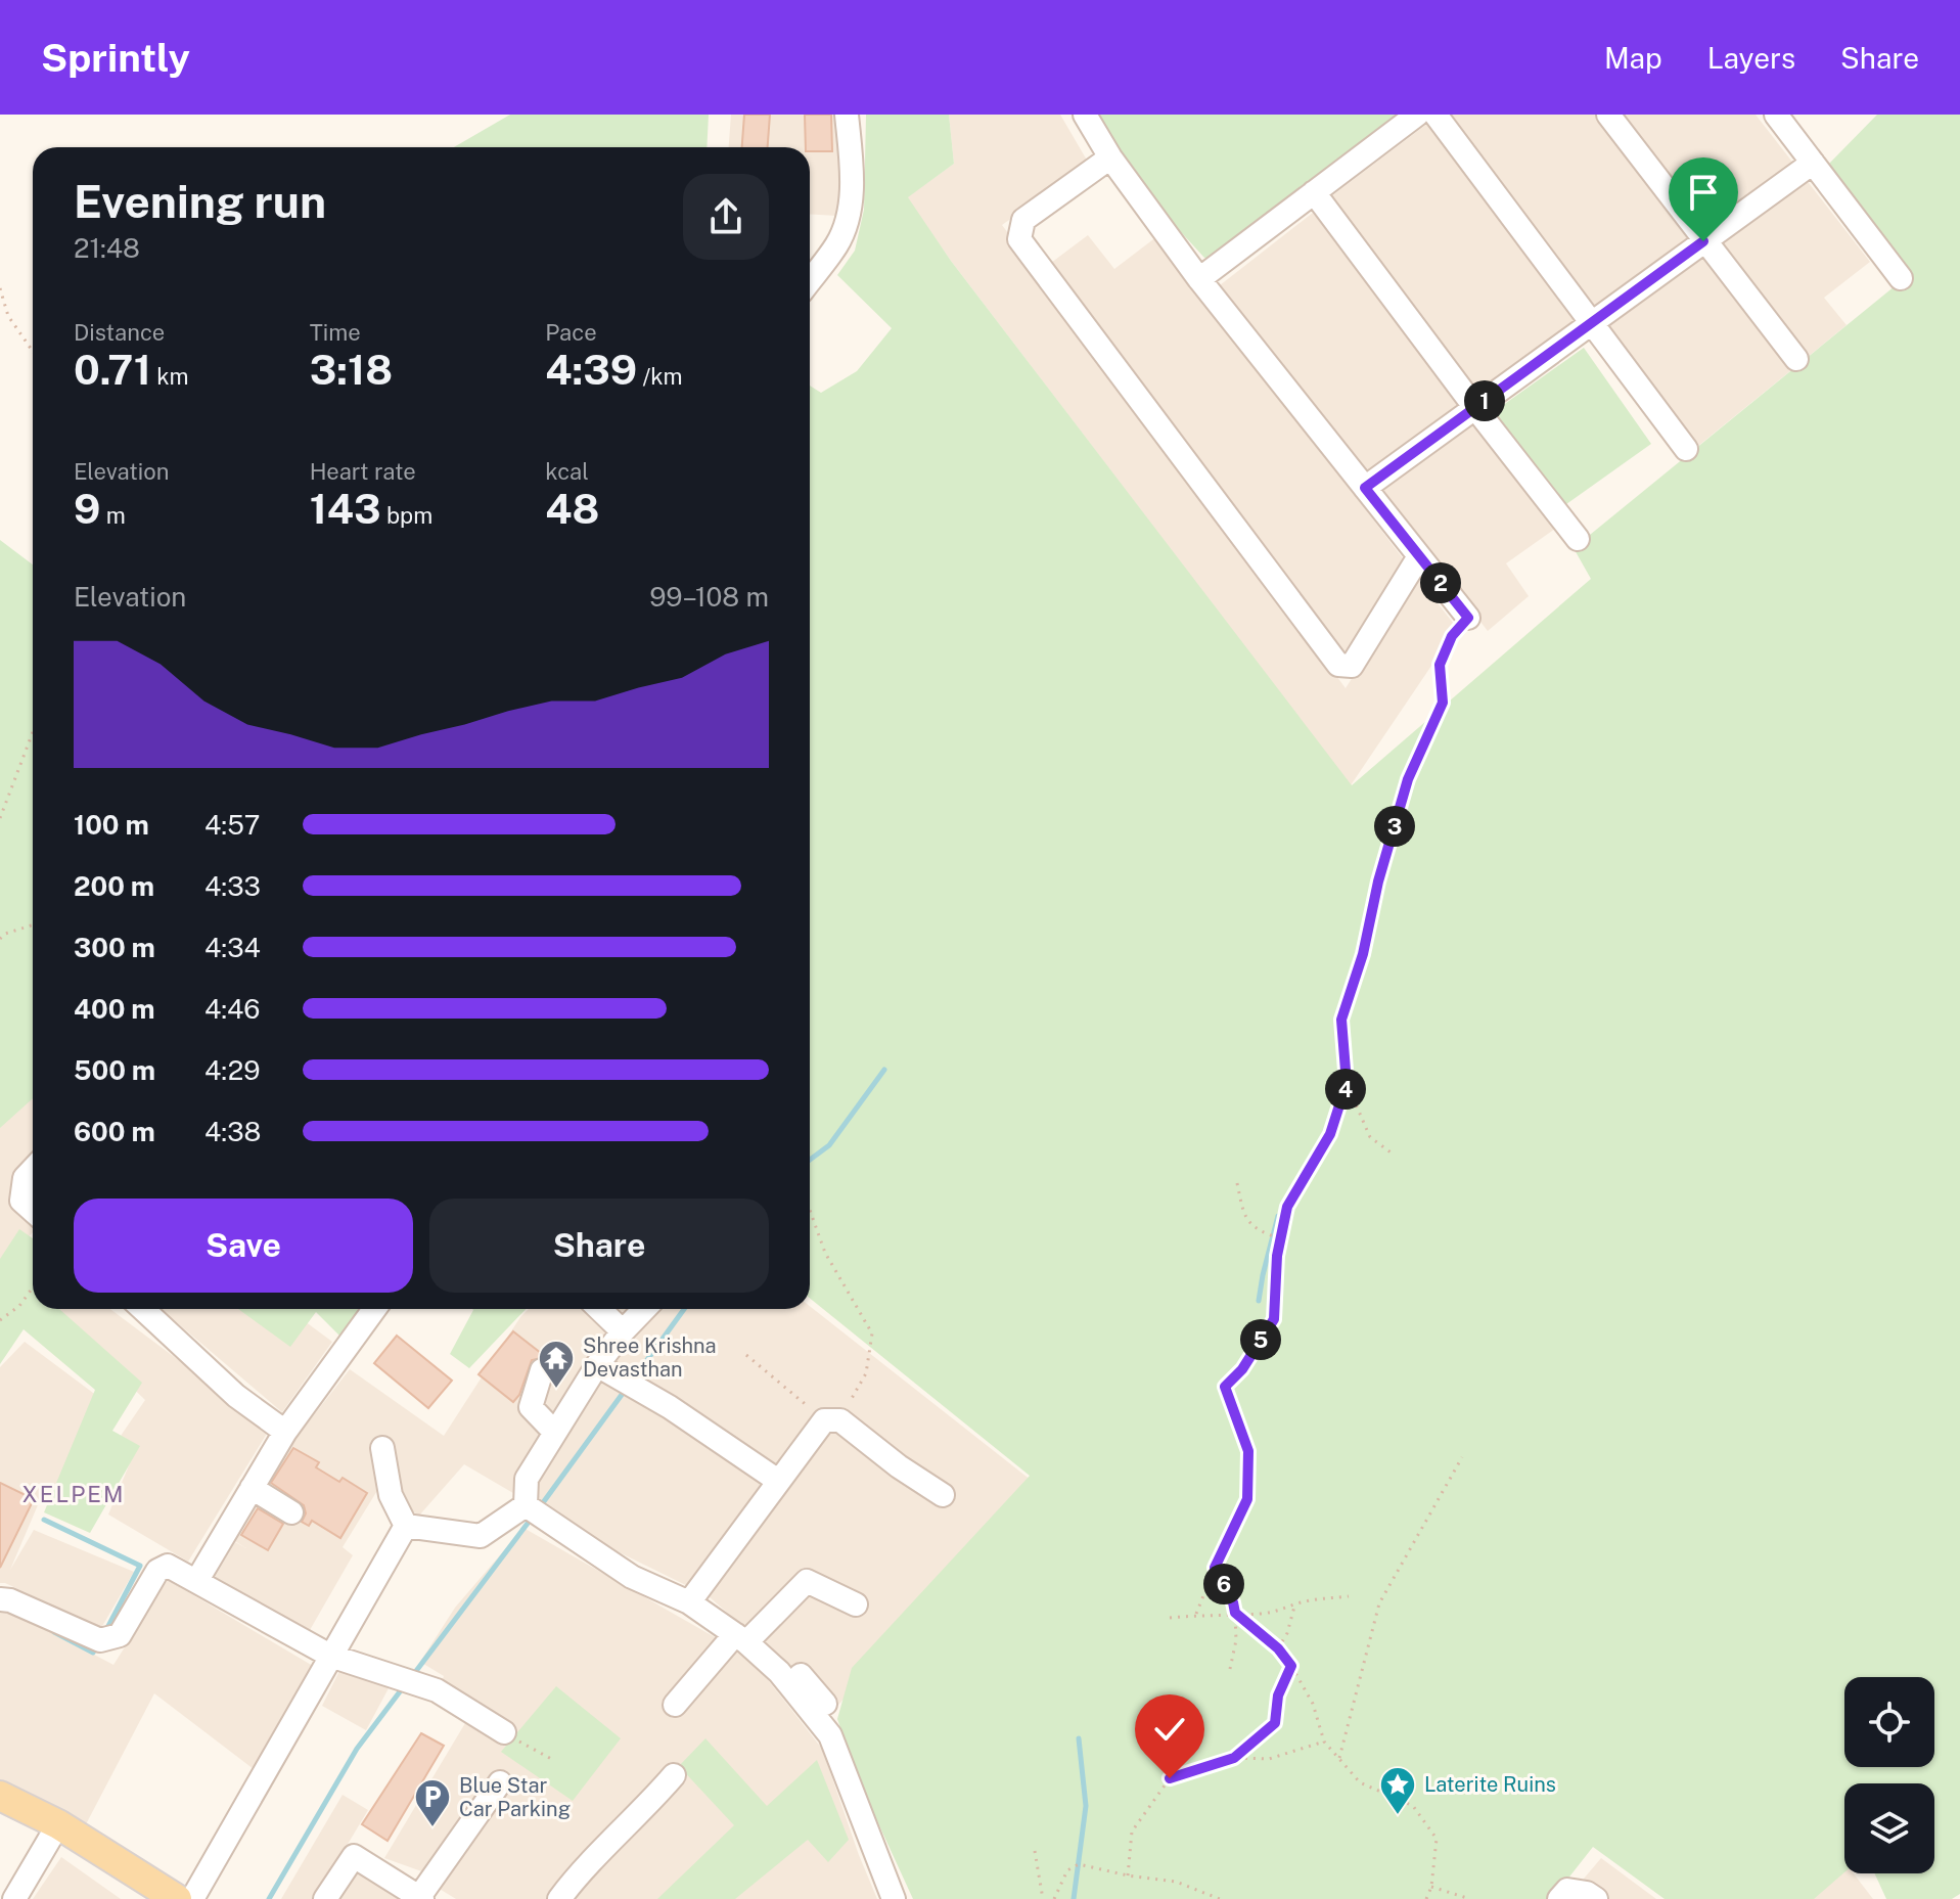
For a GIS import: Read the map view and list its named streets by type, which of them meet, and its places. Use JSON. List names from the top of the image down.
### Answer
{
  "districts": ["XELPEM"],
  "places": {
    "temple": ["Shree Krishna Devasthan"],
    "place": ["Laterite Ruins"],
    "parking": ["Blue Star Car Parking"]
  },
  "page": {
    "header": "Sprintly",
    "nav": ["Map", "Layers", "Share"],
    "heading": ["Evening run", "21:48"],
    "stats": [
      ["Distance", "0.71 km"],
      ["Time", "3:18"],
      ["Pace", "4:39 /km"],
      ["Elevation", "9 m"],
      ["Heart rate", "143 bpm"],
      ["kcal", "48"]
    ],
    "pins": [
      "1",
      "2",
      "3",
      "4",
      "5",
      "6"
    ],
    "chart": ["Elevation", "99–108 m"],
    "list": [
      {
        "name": "100 m",
        "note": "4:57"
      },
      {
        "name": "200 m",
        "note": "4:33"
      },
      {
        "name": "300 m",
        "note": "4:34"
      },
      {
        "name": "400 m",
        "note": "4:46"
      },
      {
        "name": "500 m",
        "note": "4:29"
      },
      {
        "name": "600 m",
        "note": "4:38"
      }
    ],
    "buttons": ["Save", "Share"]
  }
}
